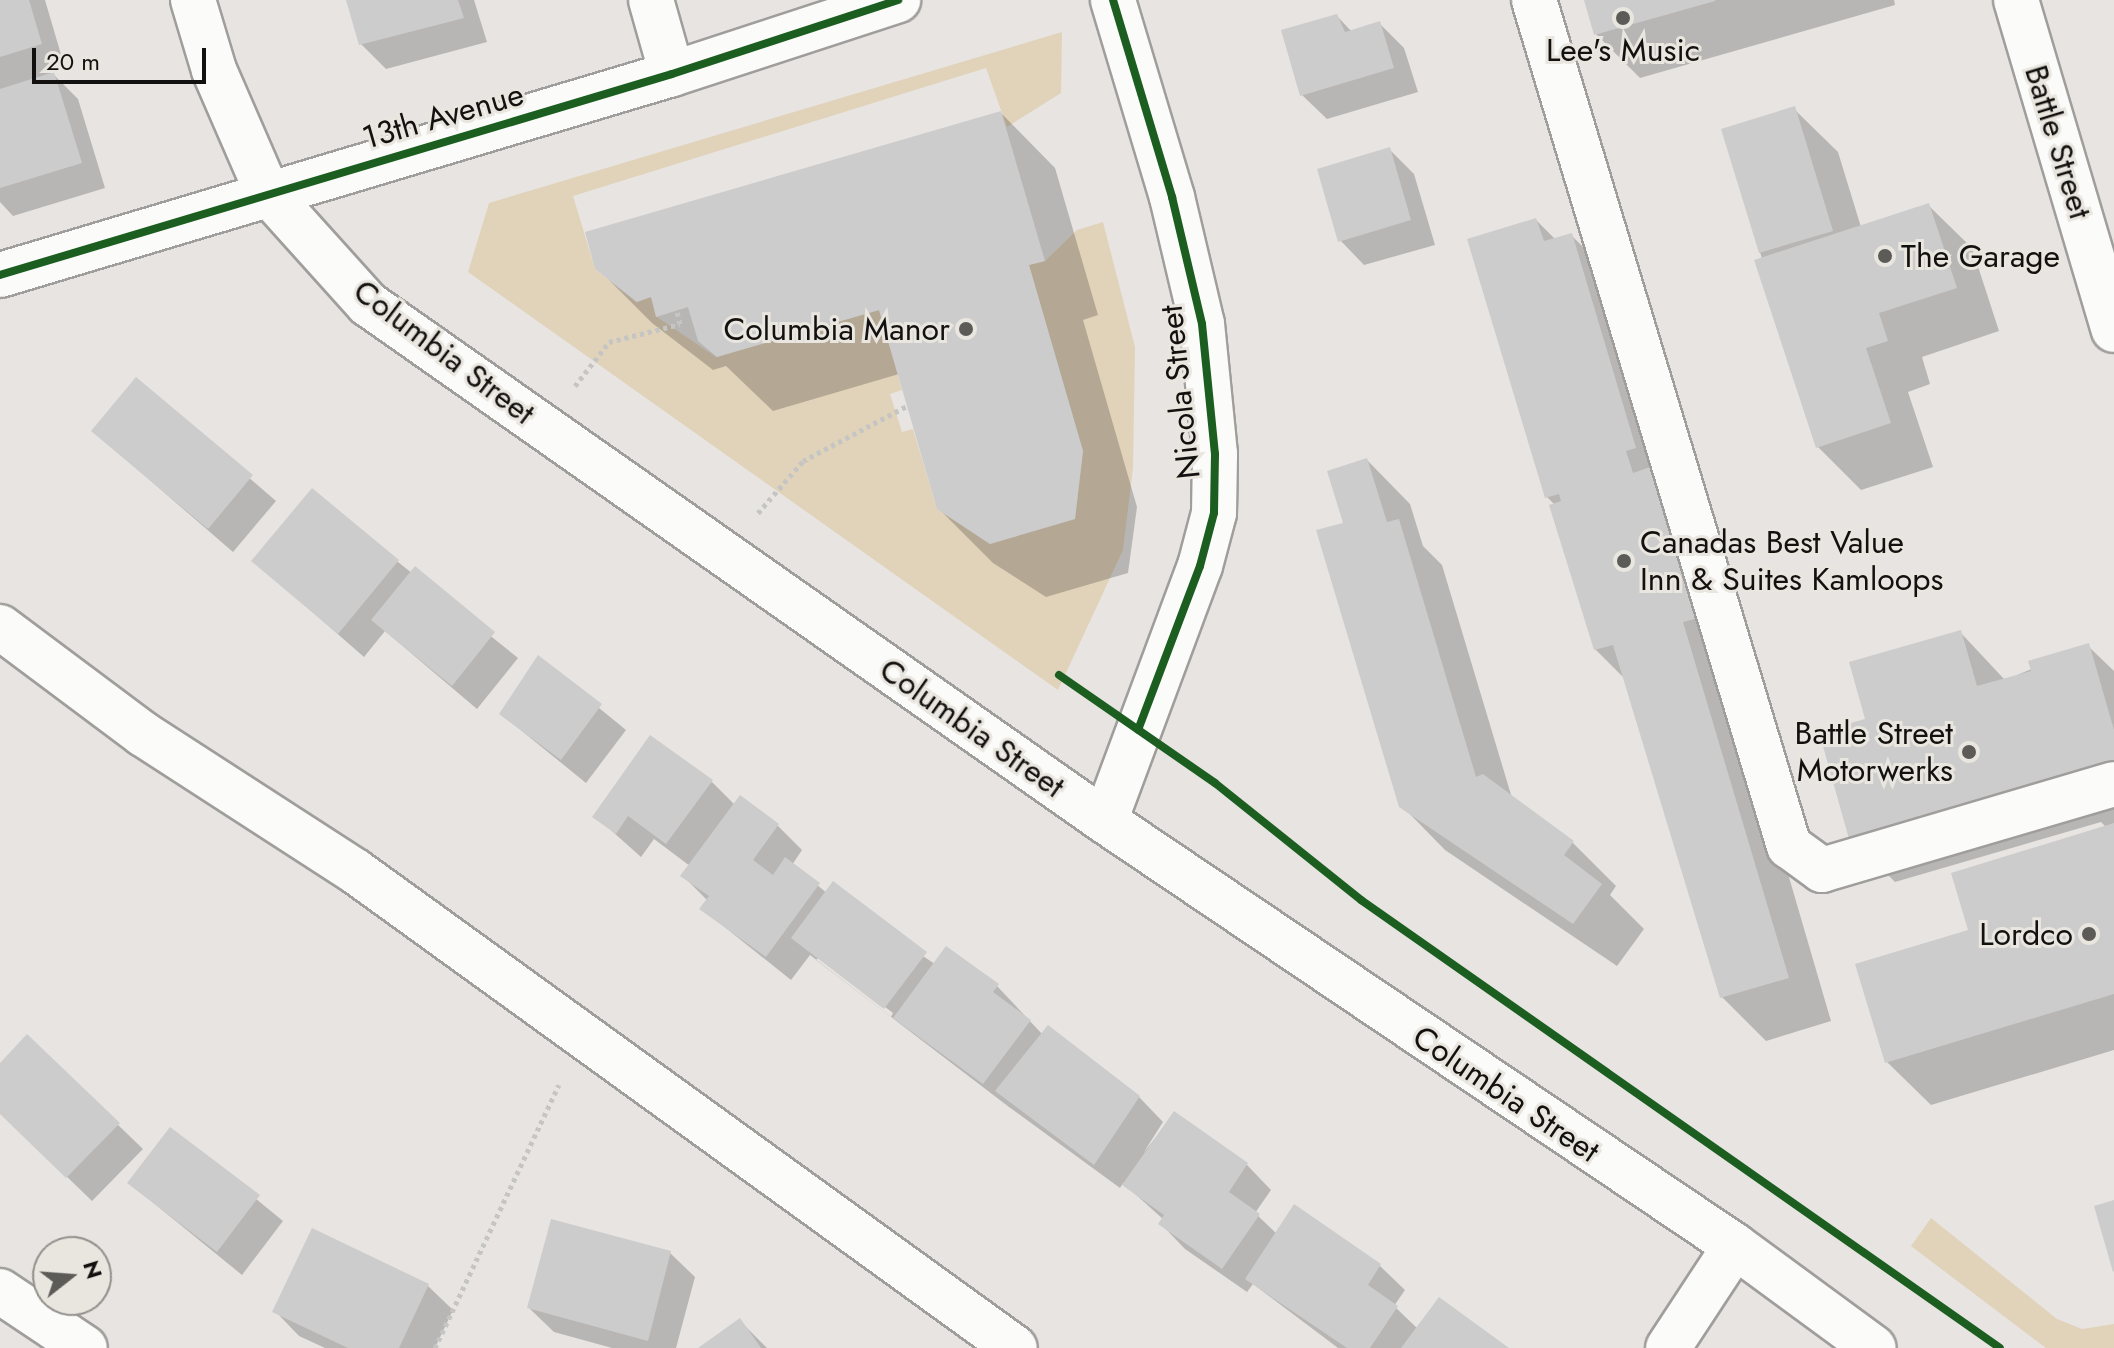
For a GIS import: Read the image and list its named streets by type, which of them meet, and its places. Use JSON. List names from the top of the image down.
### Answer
{
  "streets": {
    "main road": [
      "13th Avenue",
      "Battle Street",
      "Columbia Street",
      "Nicola Street"
    ]
  },
  "crossings": [
    ["13th Avenue", "Columbia Street"],
    ["Columbia Street", "Nicola Street"]
  ],
  "places": [
    "Lee's Music",
    "The Garage",
    "Columbia Manor",
    "Canadas Best Value Inn & Suites Kamloops",
    "Battle Street Motorwerks",
    "Lordco"
  ],
  "scale_bar": "20 m",
  "north": "right"
}
